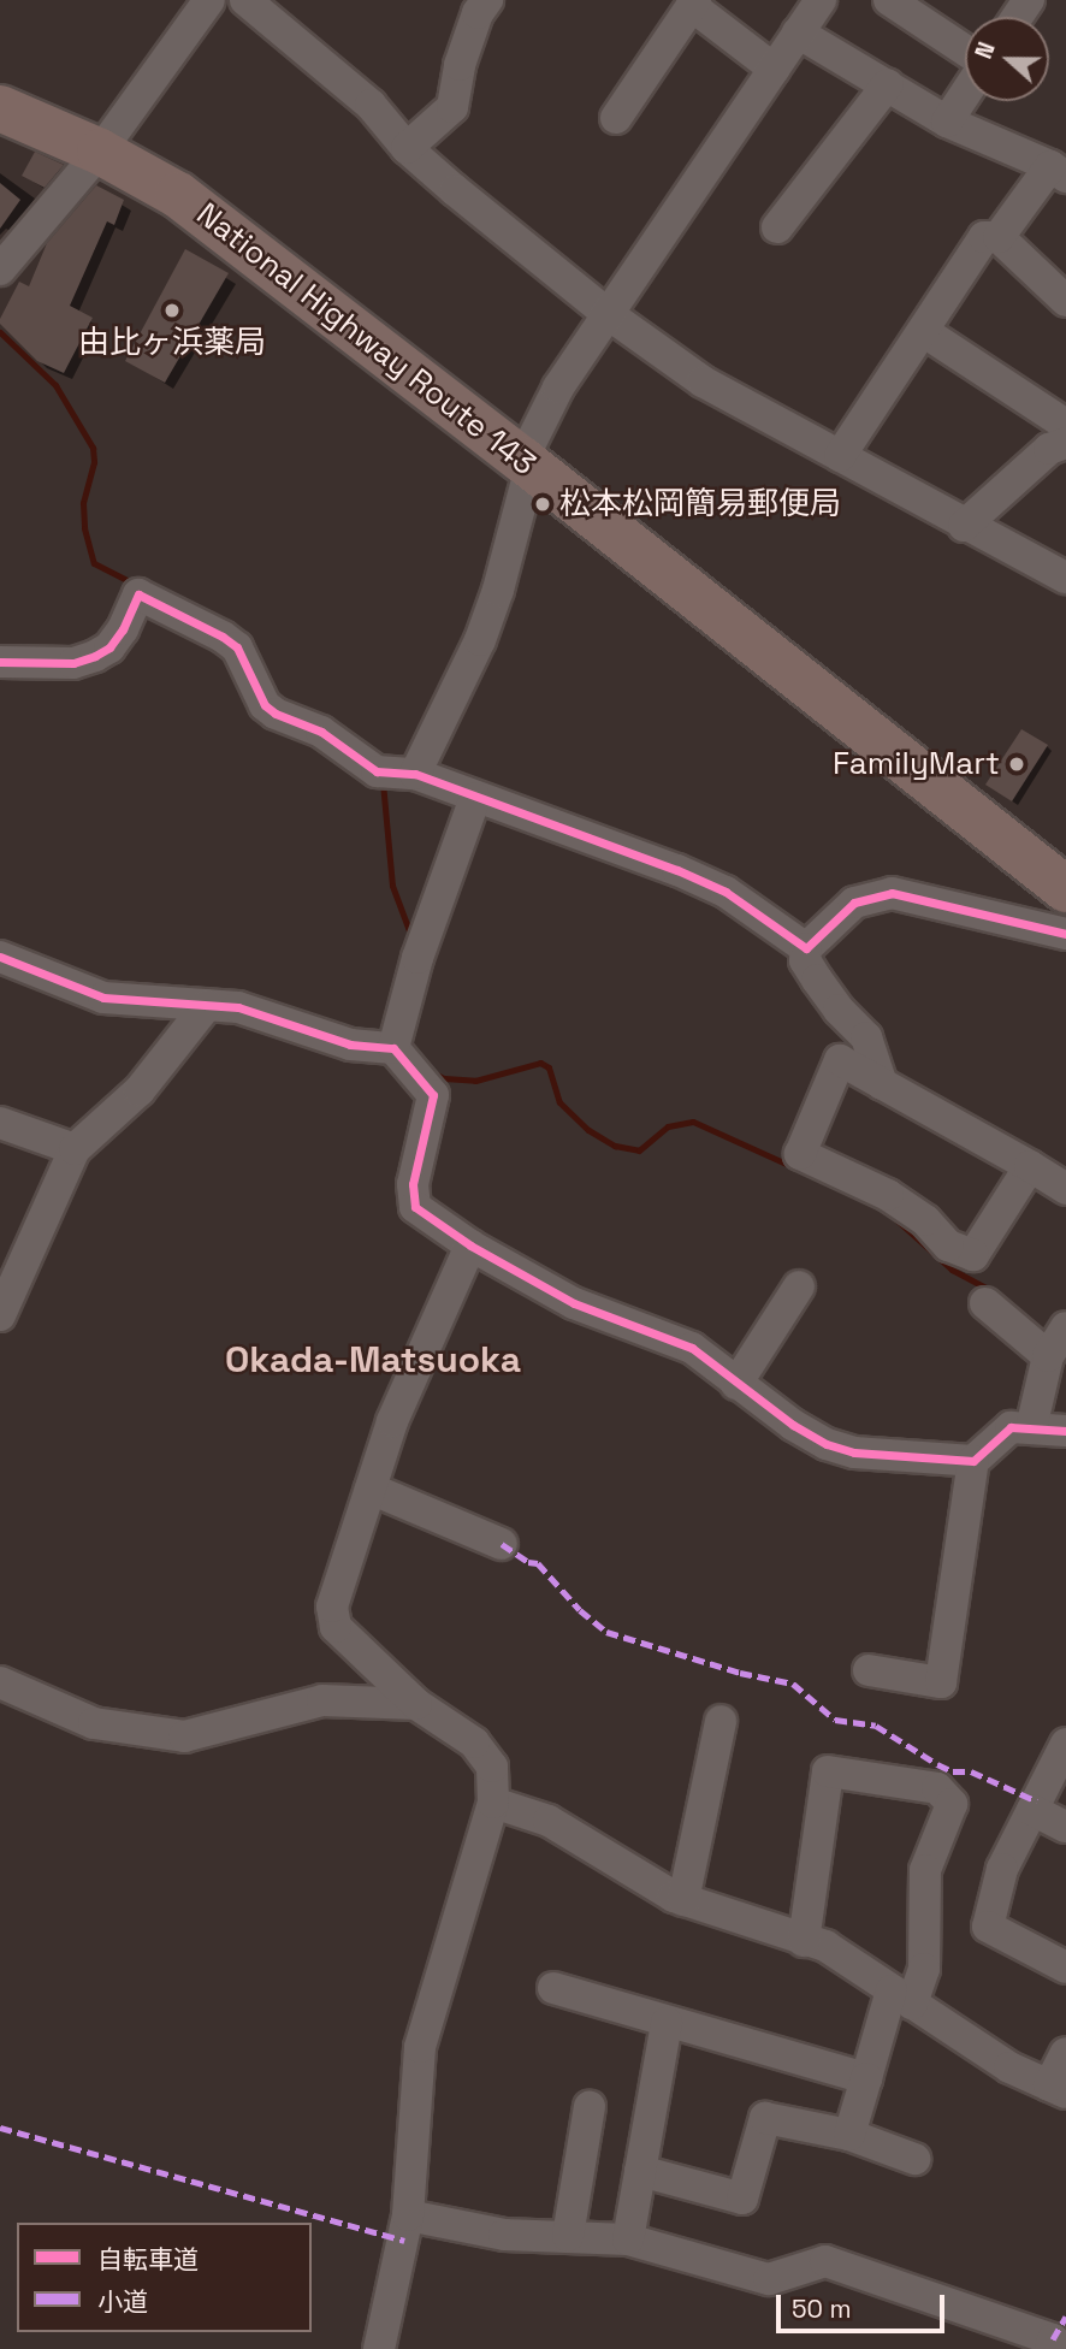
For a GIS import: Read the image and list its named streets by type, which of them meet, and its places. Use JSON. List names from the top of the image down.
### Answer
{
  "streets": {
    "highway": ["National Highway Route 143"]
  },
  "districts": ["Okada-Matsuoka"],
  "places": ["由比ヶ浜薬局", "松本松岡簡易郵便局", "FamilyMart"],
  "legend": ["自転車道", "小道"],
  "scale_bar": "50 m",
  "north": "left"
}
